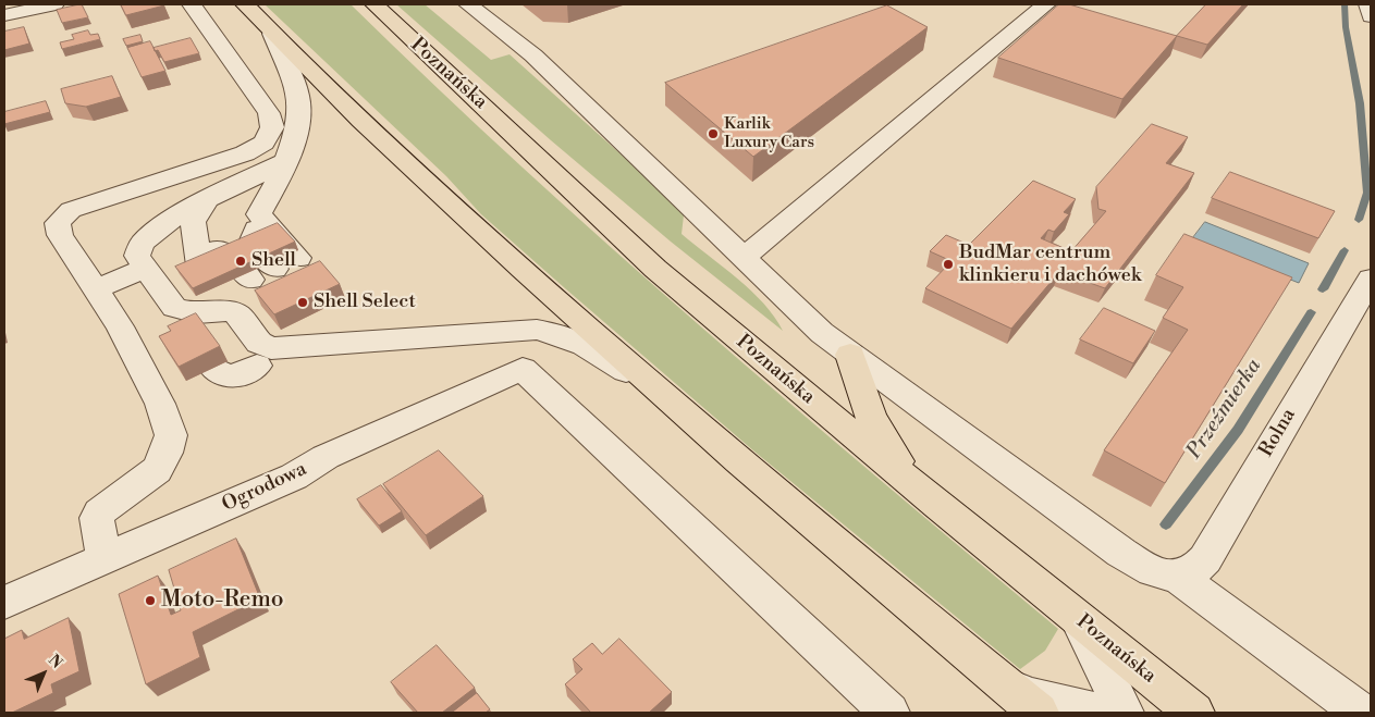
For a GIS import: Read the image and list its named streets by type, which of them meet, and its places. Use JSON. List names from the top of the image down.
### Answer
{
  "streets": {
    "main road": ["Poznańska"],
    "street": ["Rolna", "Ogrodowa"]
  },
  "water": ["Przeźmierka"],
  "places": [
    "Karlik Luxury Cars",
    "Shell",
    "BudMar centrum klinkieru i dachówek",
    "Shell Select",
    "Moto-Remo"
  ],
  "north": "top right"
}
